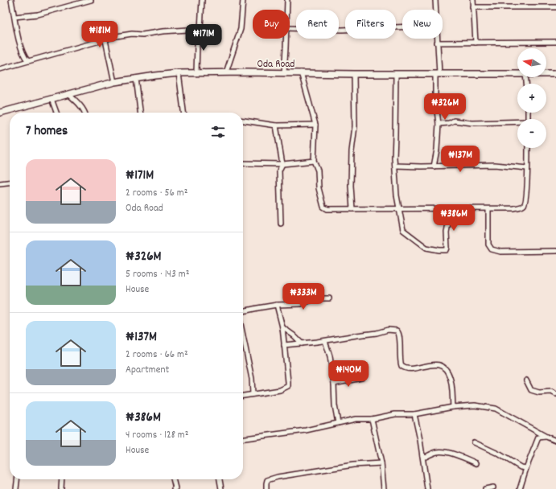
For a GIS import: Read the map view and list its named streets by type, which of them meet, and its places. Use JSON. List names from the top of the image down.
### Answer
{
  "streets": {
    "street": ["Oda Road"]
  },
  "north": "left",
  "page": {
    "chip": [
      "Buy",
      "Rent",
      "Filters",
      "New"
    ],
    "price": [
      "₦181M",
      "₦171M",
      "₦326M",
      "₦137M",
      "₦386M",
      "₦333M",
      "₦140M"
    ],
    "map_buttons": ["+", "−"],
    "heading": "7 homes",
    "list": [
      {
        "name": "₦171M",
        "note": "2 rooms · 56 m² · Oda Road"
      },
      {
        "name": "₦326M",
        "note": "5 rooms · 143 m² · House"
      },
      {
        "name": "₦137M",
        "note": "2 rooms · 66 m² · Apartment"
      },
      {
        "name": "₦386M",
        "note": "4 rooms · 128 m² · House"
      }
    ]
  }
}
